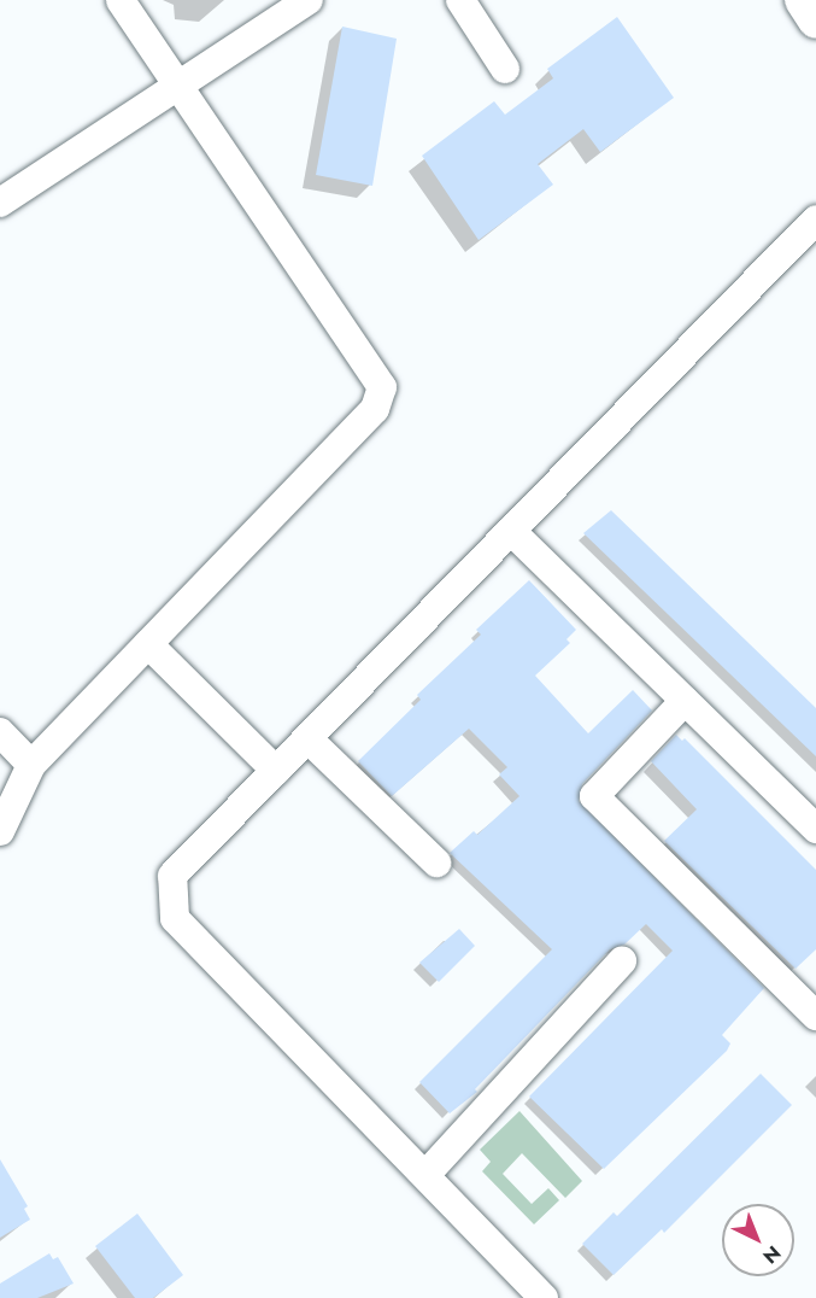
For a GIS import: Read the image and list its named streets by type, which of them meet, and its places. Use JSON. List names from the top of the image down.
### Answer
{
  "north": "bottom right"
}
